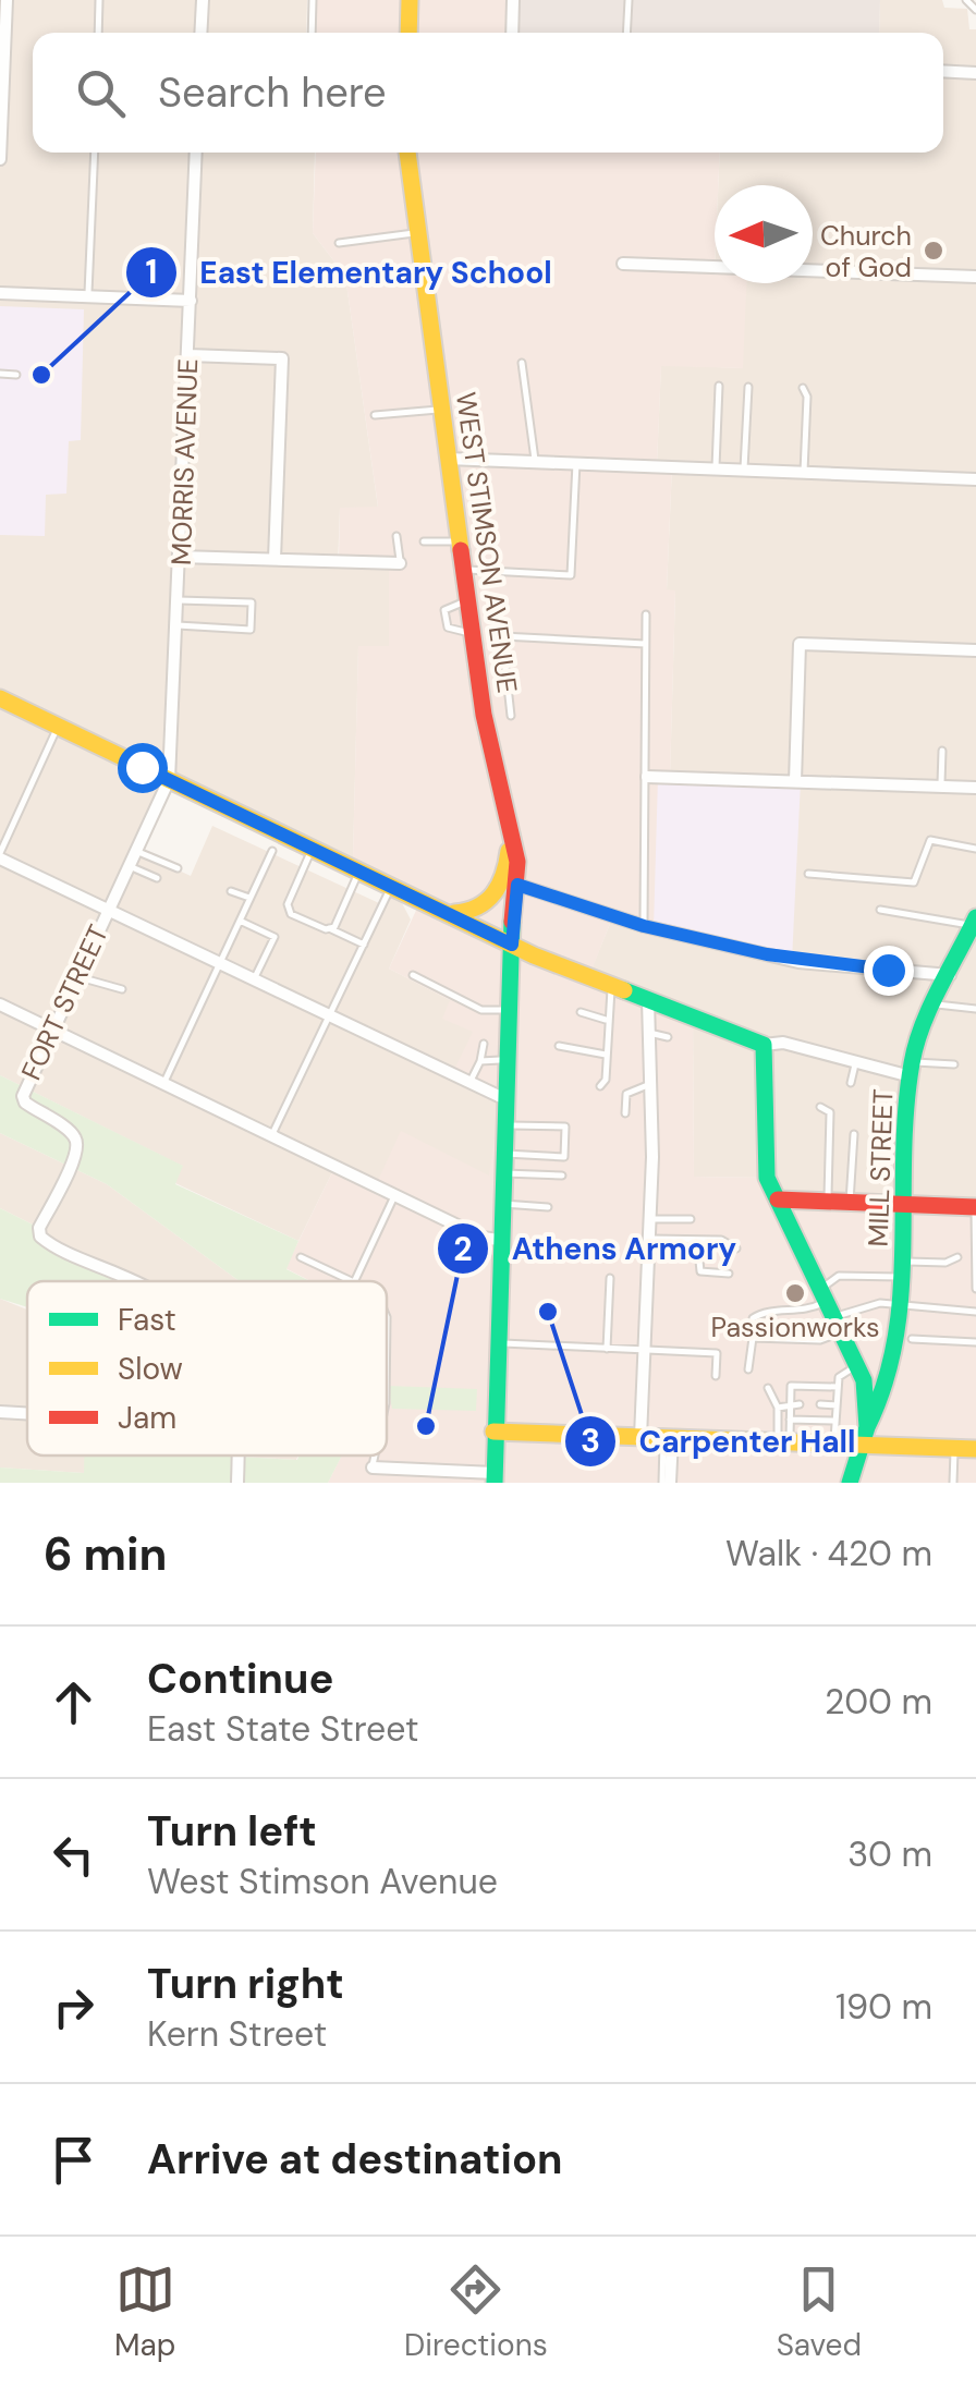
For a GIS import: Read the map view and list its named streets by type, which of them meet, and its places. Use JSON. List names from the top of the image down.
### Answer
{
  "streets": {
    "main road": ["WEST STIMSON AVENUE", "MILL STREET"],
    "street": ["MORRIS AVENUE", "FORT STREET"]
  },
  "crossings": [
    ["MORRIS AVENUE", "FORT STREET"]
  ],
  "places": [
    "Church of God",
    "East Elementary School",
    "Passionworks",
    "Carpenter Hall",
    "Athens Armory"
  ],
  "legend": ["Fast", "Slow", "Jam"],
  "north": "left",
  "page": {
    "search": "Search here",
    "heading": ["6 min", "Walk · 420 m"],
    "list": [
      ["Continue", "East State Street", "200 m"],
      ["Turn left", "West Stimson Avenue", "30 m"],
      ["Turn right", "Kern Street", "190 m"],
      "Arrive at destination"
    ],
    "nav": ["Map", "Directions", "Saved"]
  }
}
